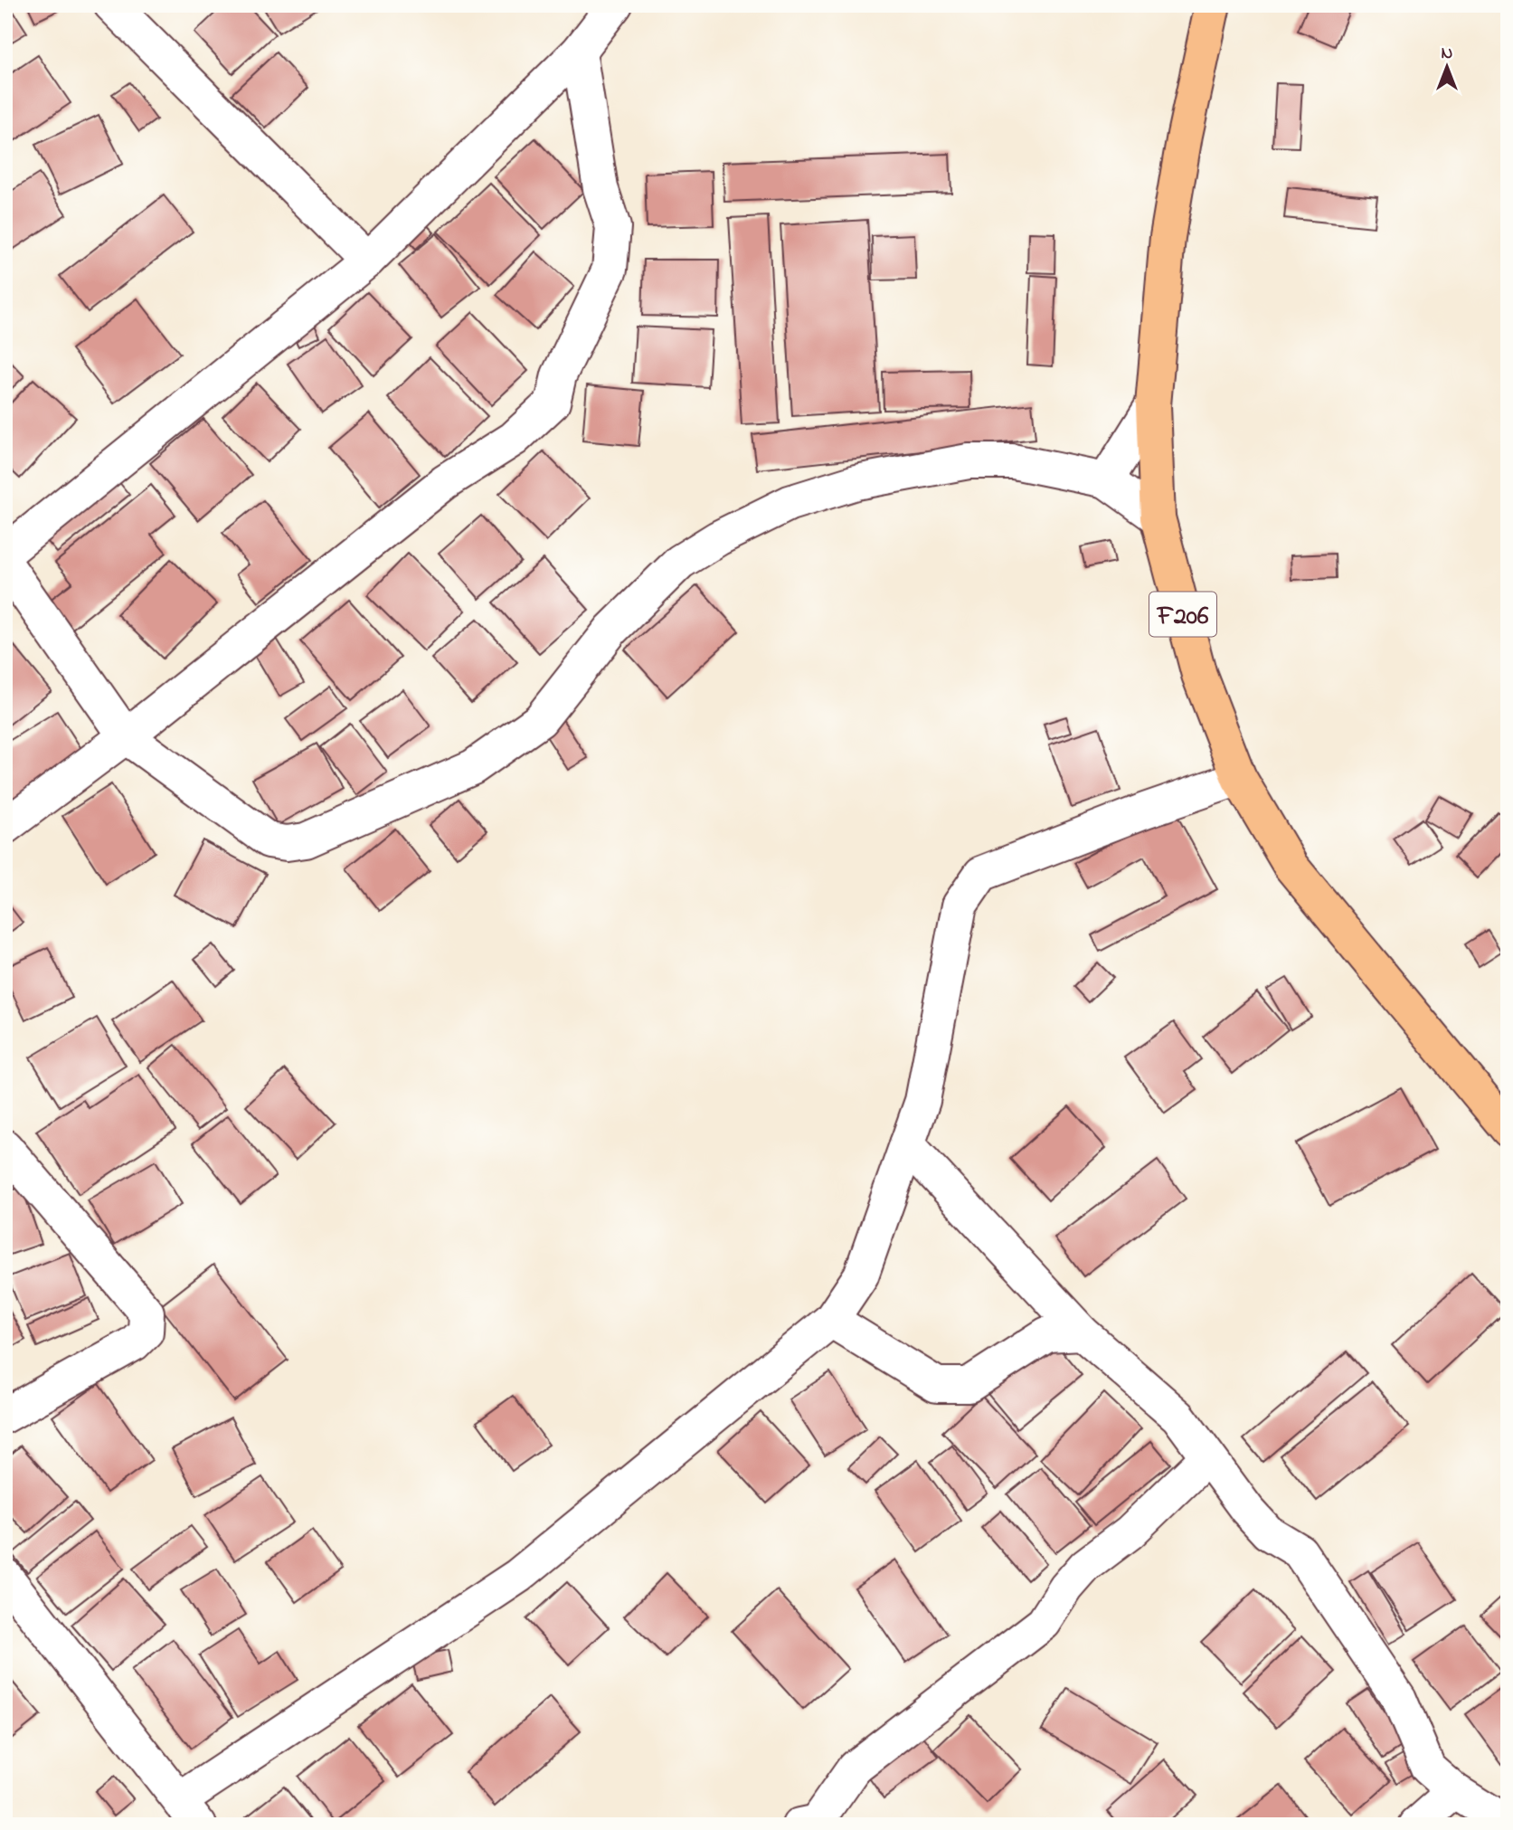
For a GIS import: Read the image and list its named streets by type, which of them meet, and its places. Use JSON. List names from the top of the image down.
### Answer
{
  "streets": {
    "main road": ["F206"]
  },
  "north": "top"
}
